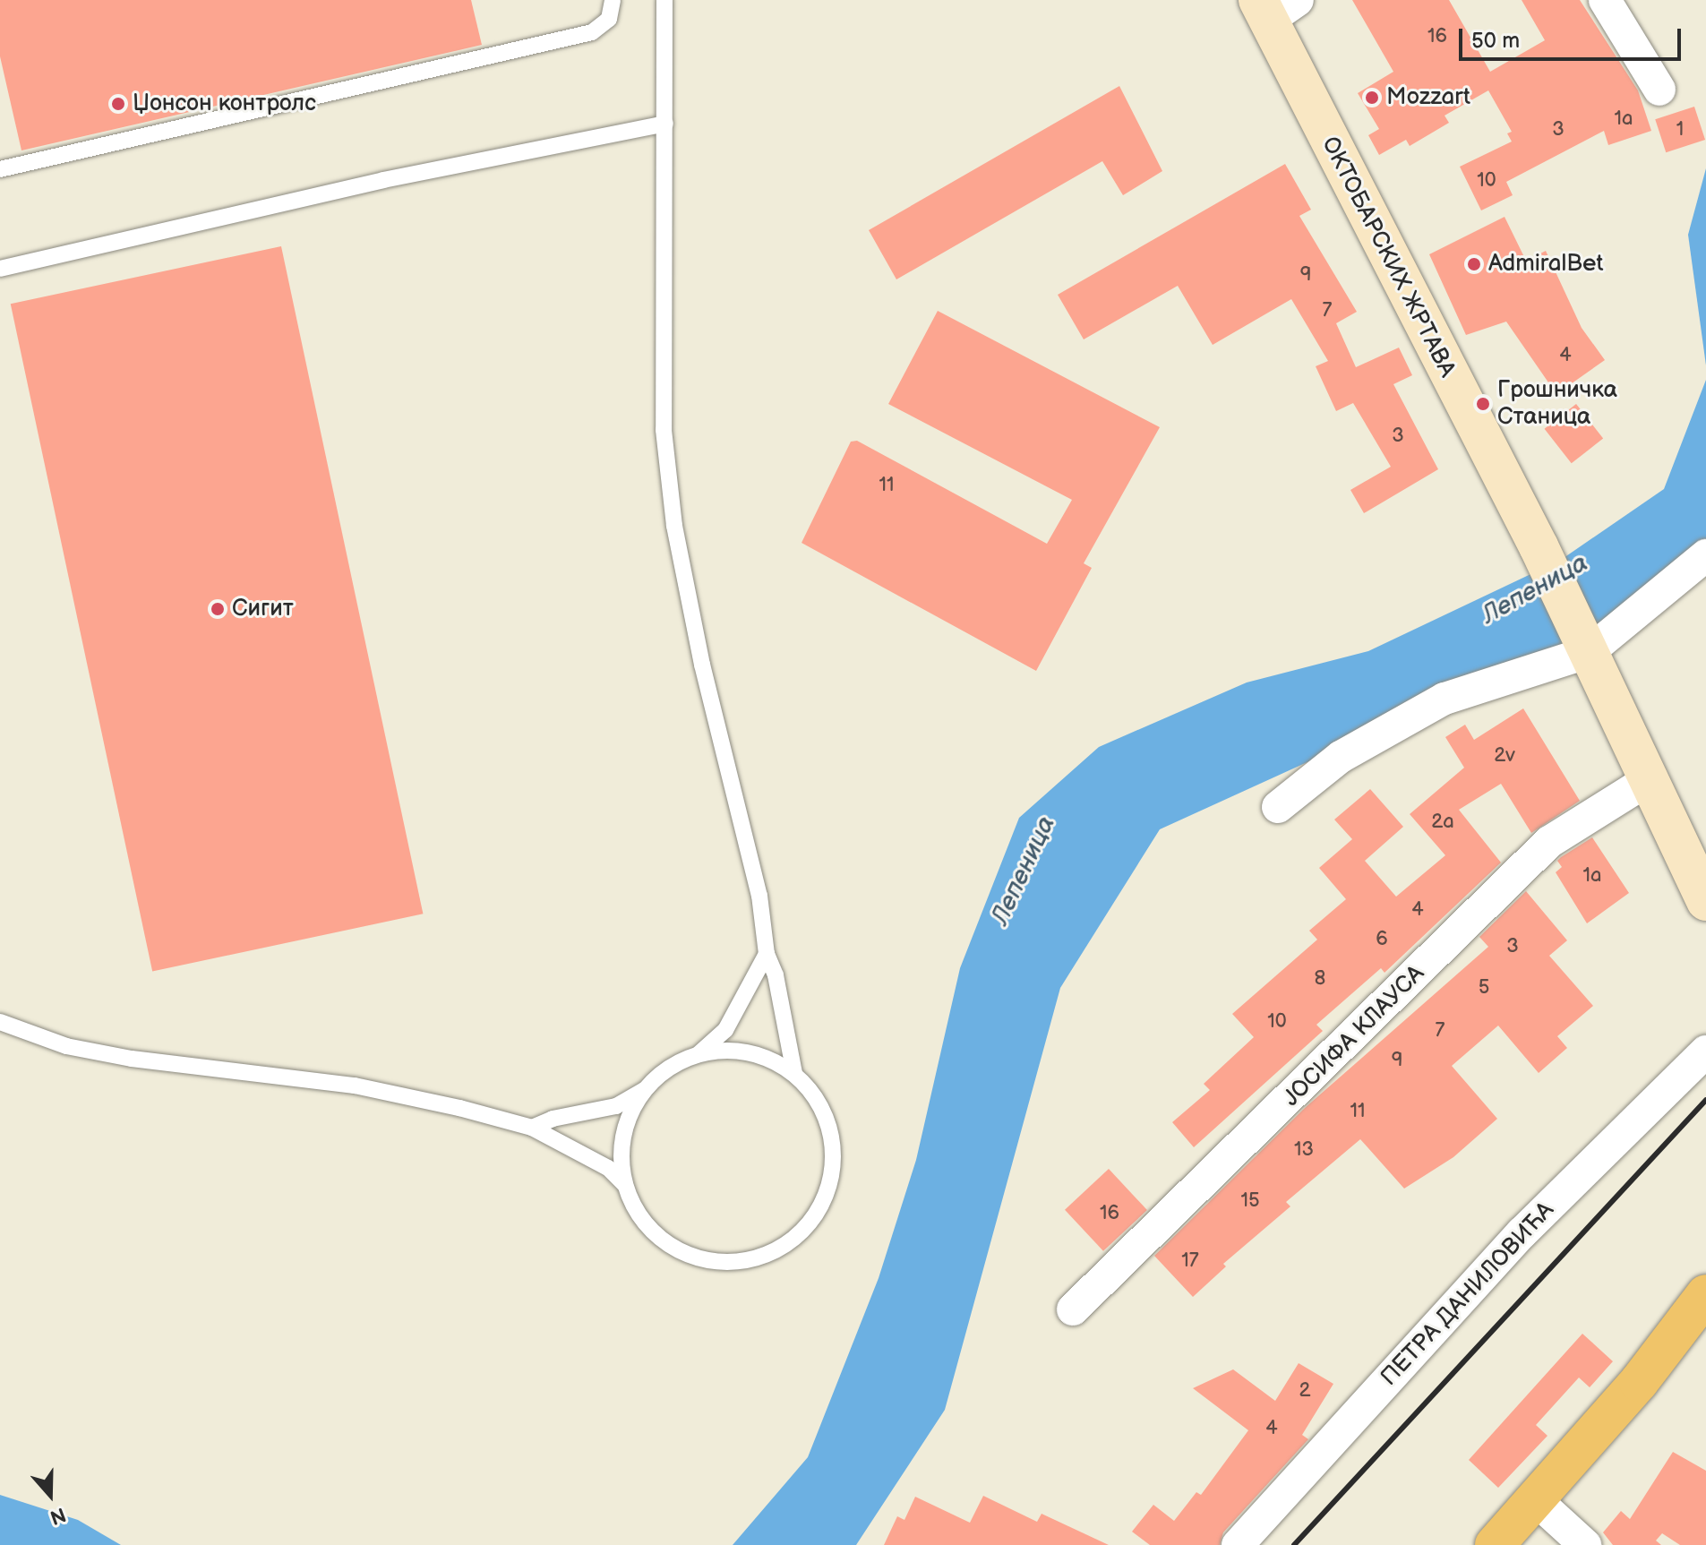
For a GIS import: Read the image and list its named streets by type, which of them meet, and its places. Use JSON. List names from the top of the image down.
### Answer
{
  "streets": {
    "street": ["ОКТОБАРСКИХ ЖРТАВА", "ЈОСИФА КЛАУСА", "ПЕТРА ДАНИЛОВИЋА"]
  },
  "crossings": [
    ["ОКТОБАРСКИХ ЖРТАВА", "ЈОСИФА КЛАУСА"]
  ],
  "water": ["Лепеница"],
  "places": [
    "Mozzart",
    "Џонсон контролс",
    "AdmiralBet",
    "Грошничка Станица",
    "Сигит"
  ],
  "house_numbers": [
    "16",
    "1a",
    "3",
    "1",
    "10",
    "9",
    "7",
    "4",
    "3",
    "11",
    "2v",
    "2a",
    "1a",
    "4",
    "6",
    "3",
    "8",
    "5",
    "10",
    "7",
    "9",
    "11",
    "13",
    "15",
    "16",
    "17",
    "2",
    "4"
  ],
  "scale_bar": "50 m",
  "north": "bottom"
}
